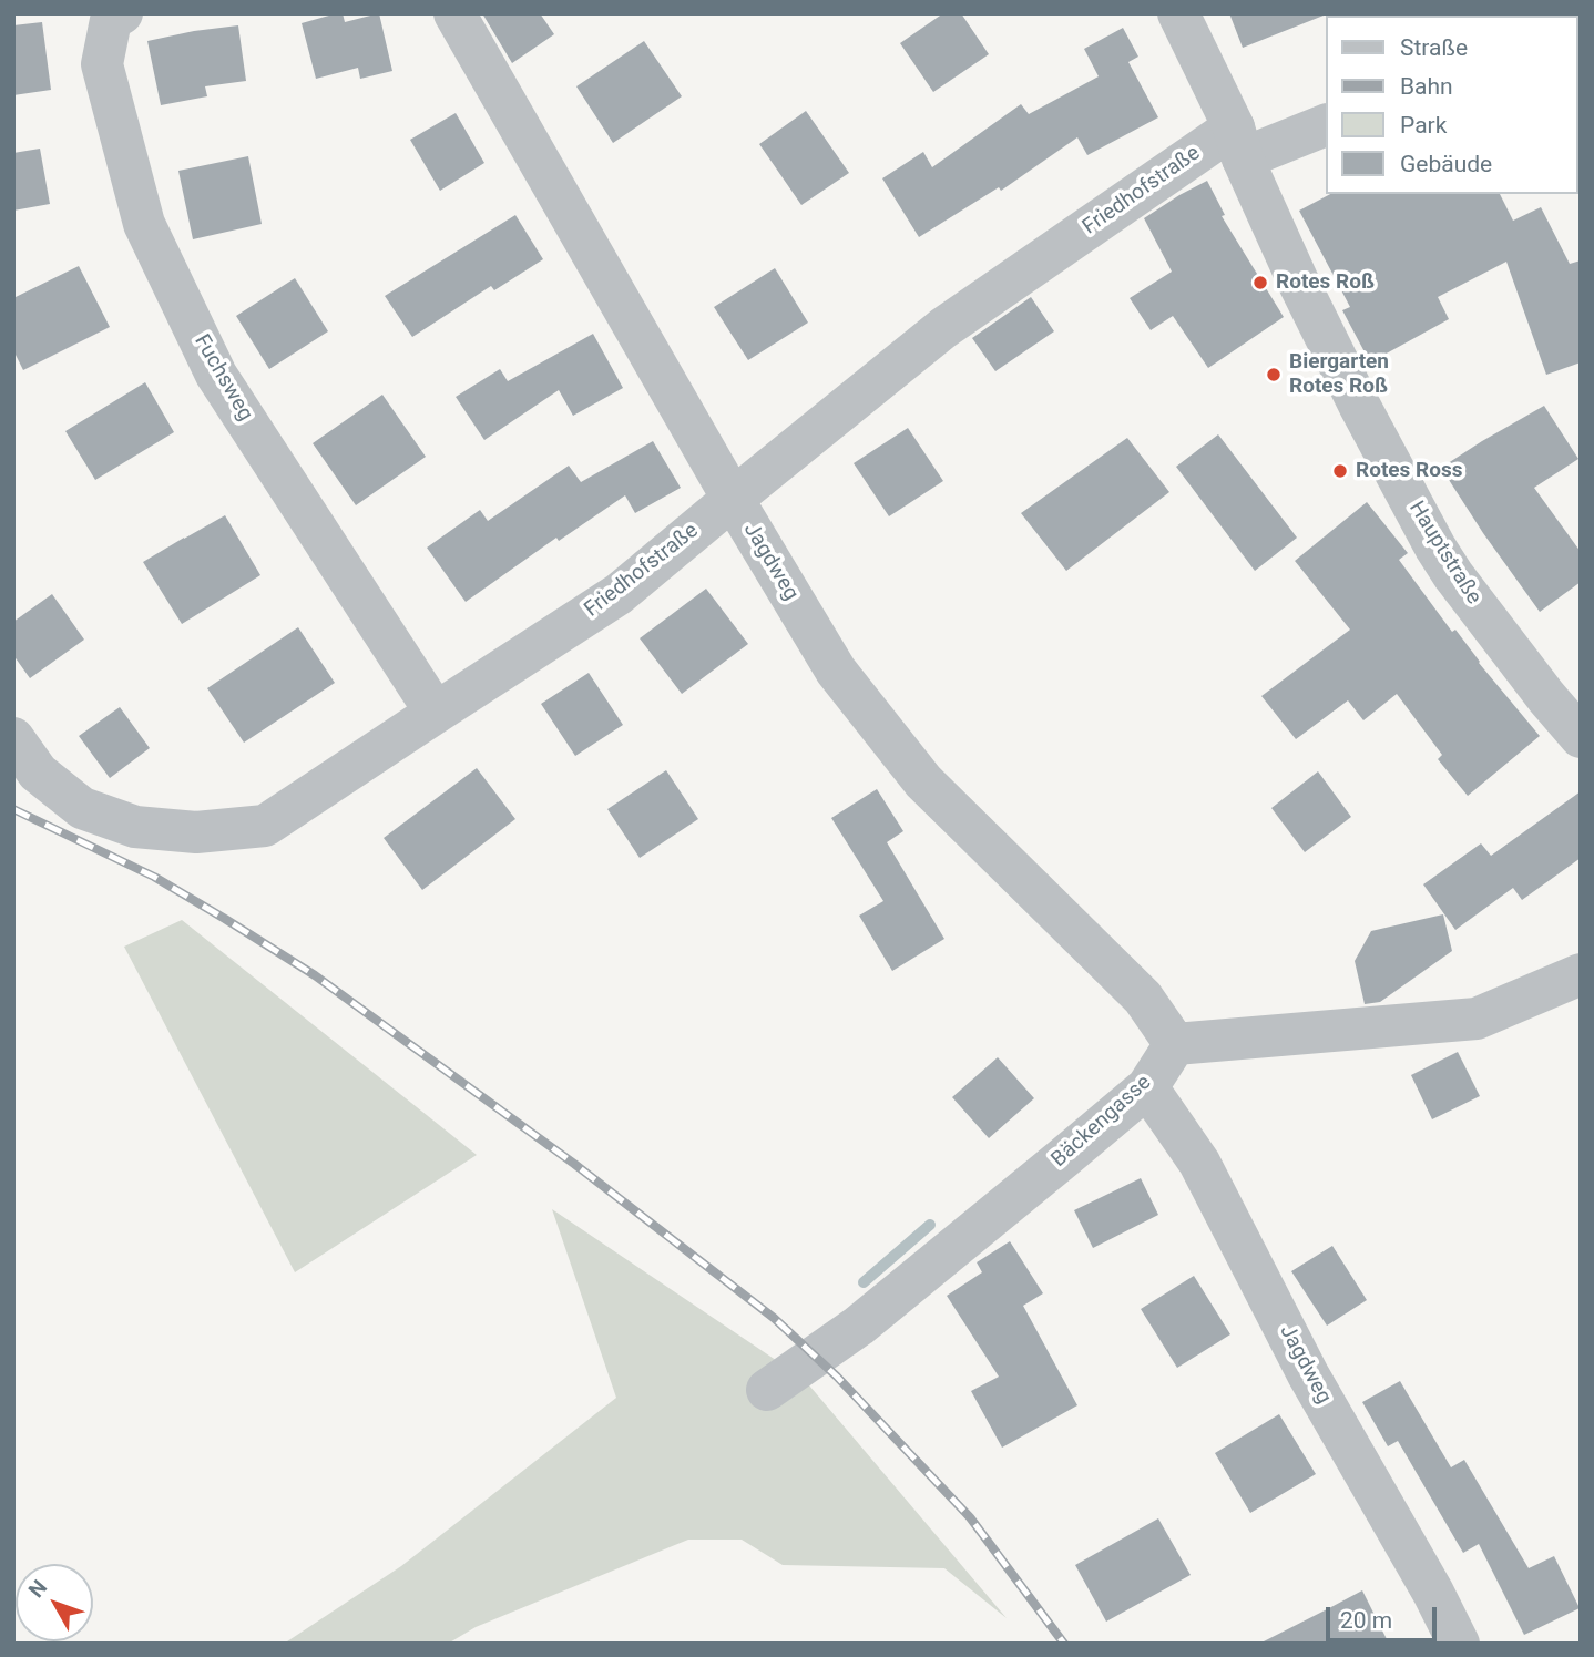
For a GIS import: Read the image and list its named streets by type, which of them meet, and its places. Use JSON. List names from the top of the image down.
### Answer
{
  "streets": {
    "street": [
      "Friedhofstraße",
      "Fuchsweg",
      "Hauptstraße",
      "Jagdweg",
      "Bäckengasse"
    ]
  },
  "crossings": [
    ["Friedhofstraße", "Fuchsweg"],
    ["Friedhofstraße", "Hauptstraße"],
    ["Friedhofstraße", "Jagdweg"],
    ["Jagdweg", "Bäckengasse"]
  ],
  "places": ["Rotes Roß", "Biergarten Rotes Roß", "Rotes Ross"],
  "legend": [
    "Straße",
    "Bahn",
    "Park",
    "Gebäude"
  ],
  "scale_bar": "20 m",
  "north": "top left"
}
